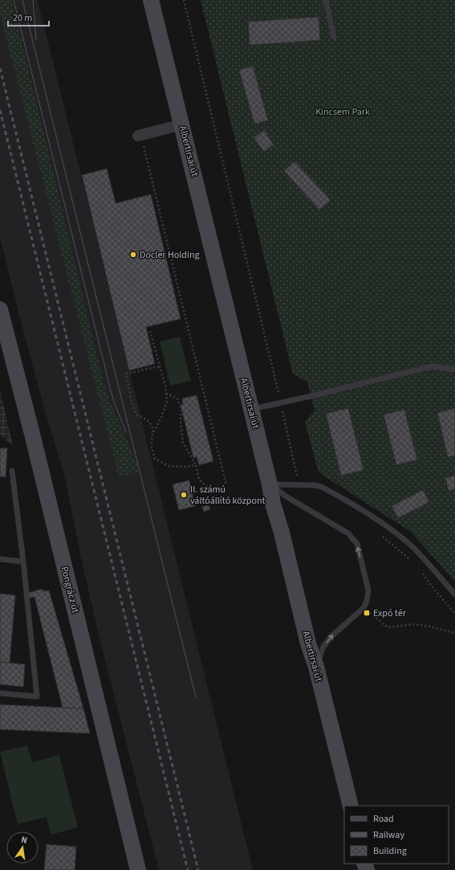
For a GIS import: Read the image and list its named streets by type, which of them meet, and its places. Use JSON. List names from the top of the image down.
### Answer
{
  "streets": {
    "street": ["Albertirsai út", "Pongrácz út"]
  },
  "parks": ["Kincsem Park"],
  "places": {
    "other": ["Docler Holding", "II. számú váltóállító központ"],
    "transit": ["Expó tér"]
  },
  "legend": ["Road", "Railway", "Building"],
  "scale_bar": "20 m",
  "north": "top"
}
